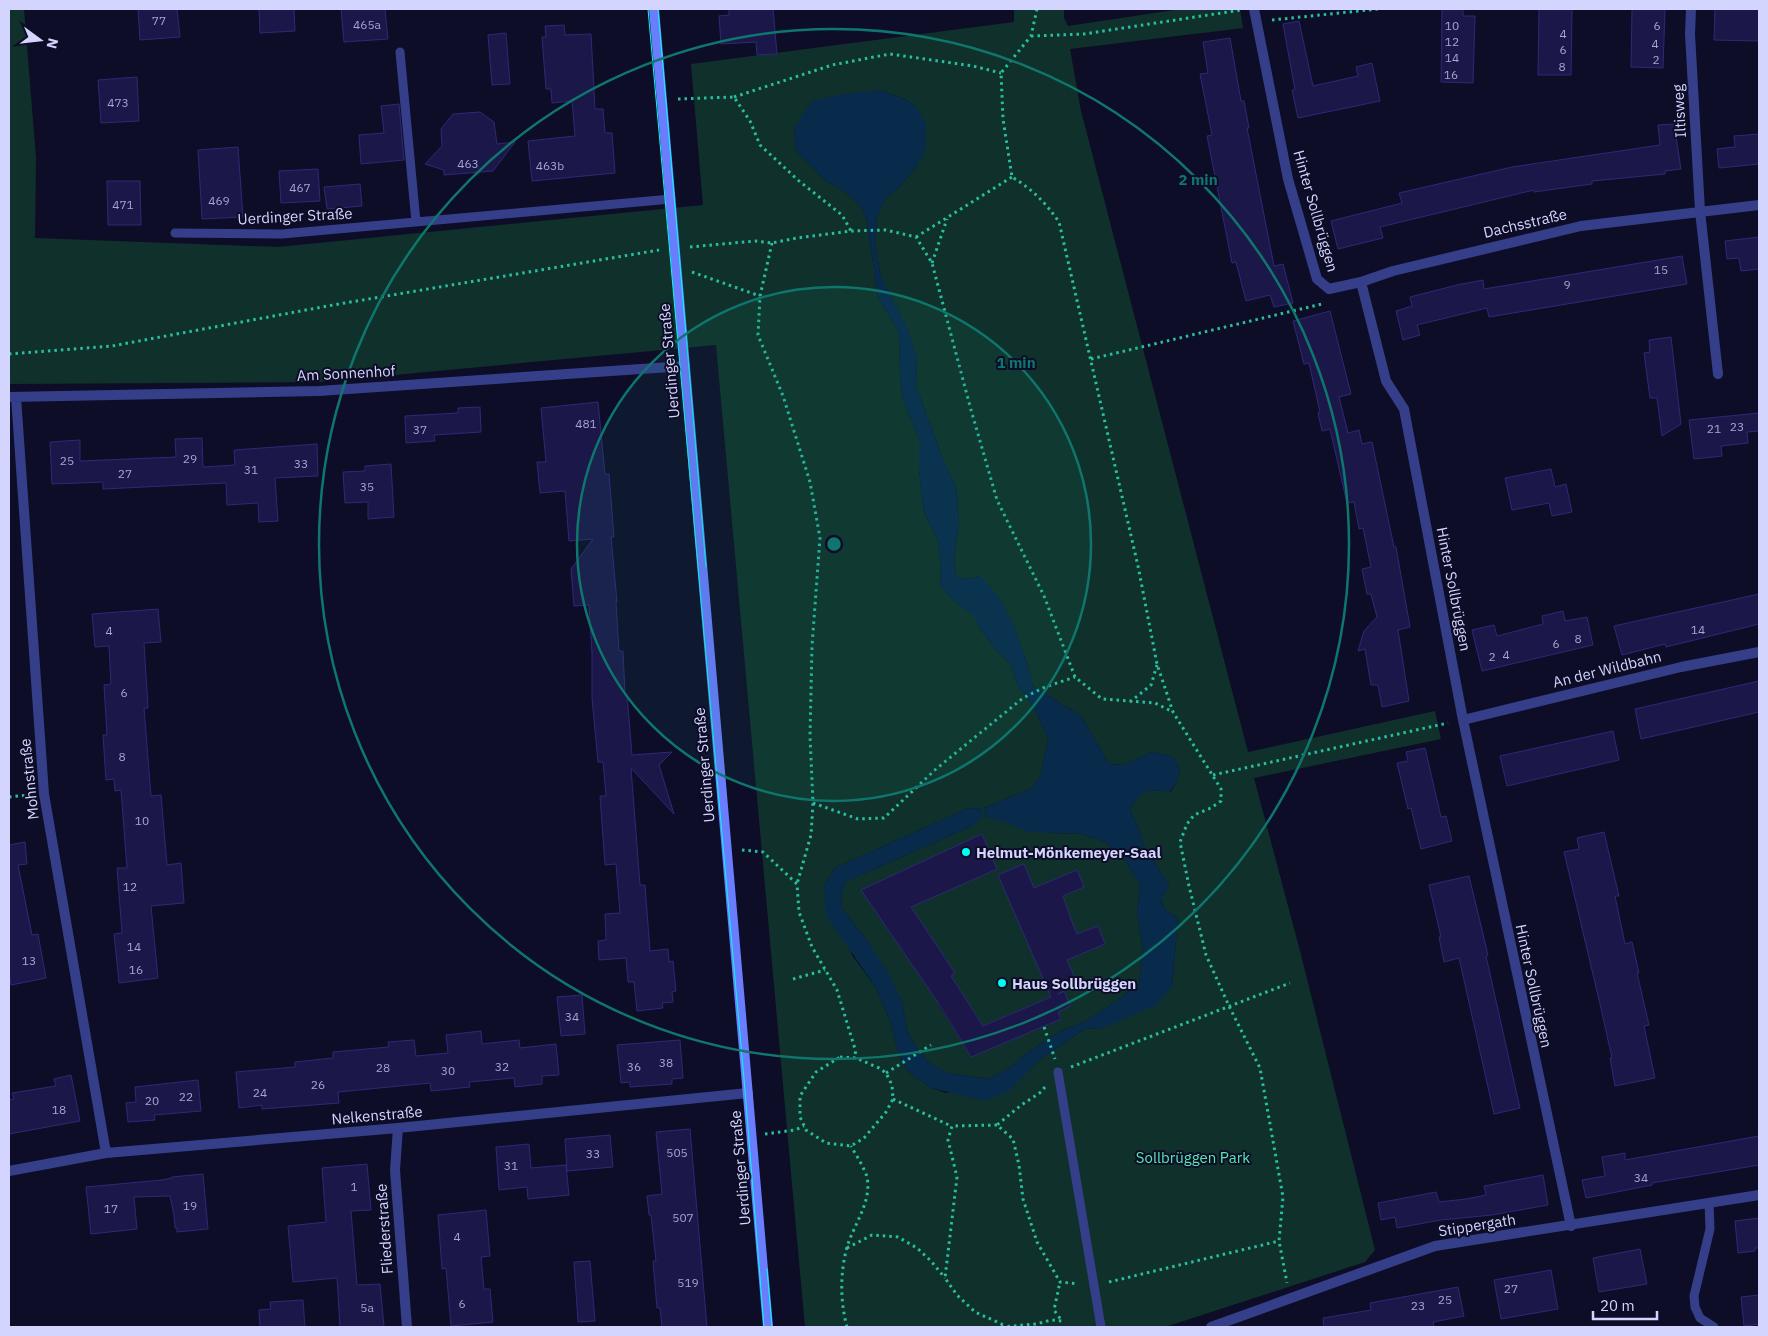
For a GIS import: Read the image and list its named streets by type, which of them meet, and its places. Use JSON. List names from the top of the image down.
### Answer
{
  "streets": {
    "main road": ["Uerdinger Straße"],
    "street": [
      "Iltisweg",
      "Hinter Sollbrüggen",
      "Dachsstraße",
      "Am Sonnenhof",
      "An der Wildbahn",
      "Mohnstraße",
      "Nelkenstraße",
      "Stippergath",
      "Fliederstraße"
    ]
  },
  "crossings": [
    ["Iltisweg", "Dachsstraße"],
    ["Hinter Sollbrüggen", "Dachsstraße"],
    ["Hinter Sollbrüggen", "An der Wildbahn"],
    ["Hinter Sollbrüggen", "Stippergath"],
    ["Uerdinger Straße", "Am Sonnenhof"],
    ["Uerdinger Straße", "Nelkenstraße"],
    ["Am Sonnenhof", "Mohnstraße"],
    ["Mohnstraße", "Nelkenstraße"],
    ["Nelkenstraße", "Fliederstraße"]
  ],
  "parks": ["Sollbrüggen Park"],
  "places": ["Helmut-Mönkemeyer-Saal", "Haus Sollbrüggen"],
  "house_numbers": [
    "77",
    "465a",
    "10",
    "6",
    "4",
    "12",
    "4",
    "6",
    "14",
    "2",
    "8",
    "16",
    "473",
    "463",
    "463b",
    "467",
    "469",
    "471",
    "15",
    "9",
    "481",
    "23",
    "21",
    "37",
    "29",
    "25",
    "33",
    "31",
    "27",
    "35",
    "14",
    "4",
    "8",
    "6",
    "4",
    "2",
    "6",
    "8",
    "10",
    "12",
    "14",
    "13",
    "16",
    "34",
    "38",
    "32",
    "36",
    "28",
    "30",
    "26",
    "24",
    "22",
    "20",
    "18",
    "505",
    "33",
    "31",
    "34",
    "1",
    "19",
    "17",
    "507",
    "4",
    "519",
    "27",
    "25",
    "6",
    "23",
    "5a"
  ],
  "scale_bar": "20 m",
  "north": "right",
  "rings": ["2 min", "1 min"]
}
